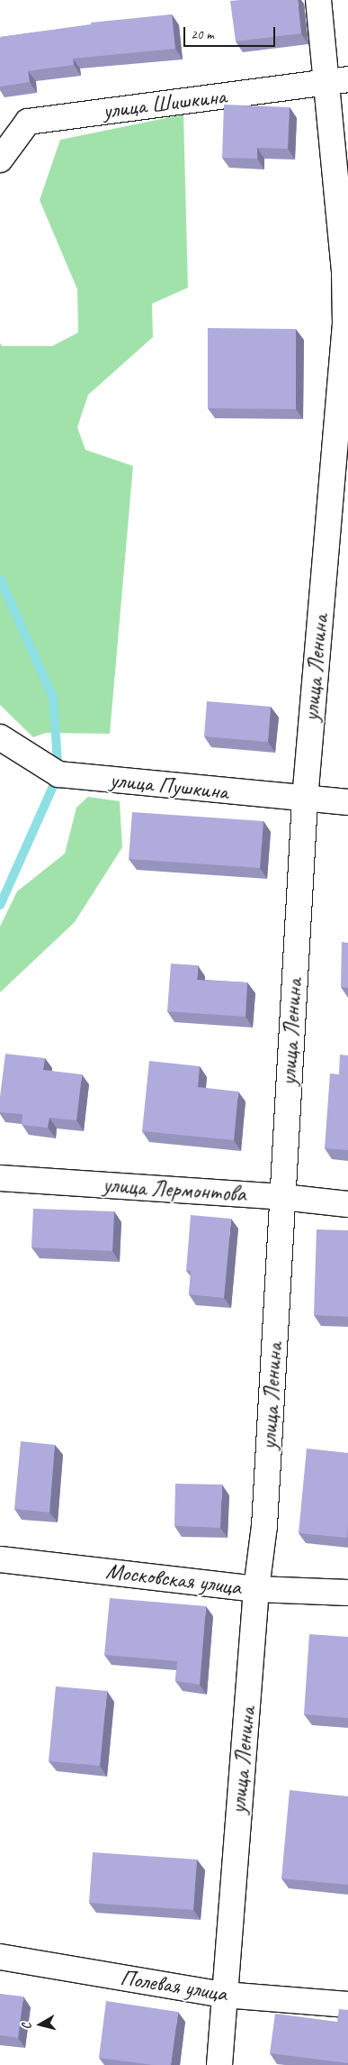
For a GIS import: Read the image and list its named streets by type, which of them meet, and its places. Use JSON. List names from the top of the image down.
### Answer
{
  "streets": {
    "street": [
      "улица Шишкина",
      "улица Ленина",
      "улица Пушкина",
      "улица Лермонтова",
      "Московская улица",
      "Полевая улица"
    ]
  },
  "crossings": [
    ["улица Шишкина", "улица Ленина"],
    ["улица Ленина", "улица Пушкина"],
    ["улица Ленина", "улица Лермонтова"],
    ["улица Ленина", "Московская улица"],
    ["улица Ленина", "Полевая улица"]
  ],
  "scale_bar": "20 m",
  "north": "left"
}
